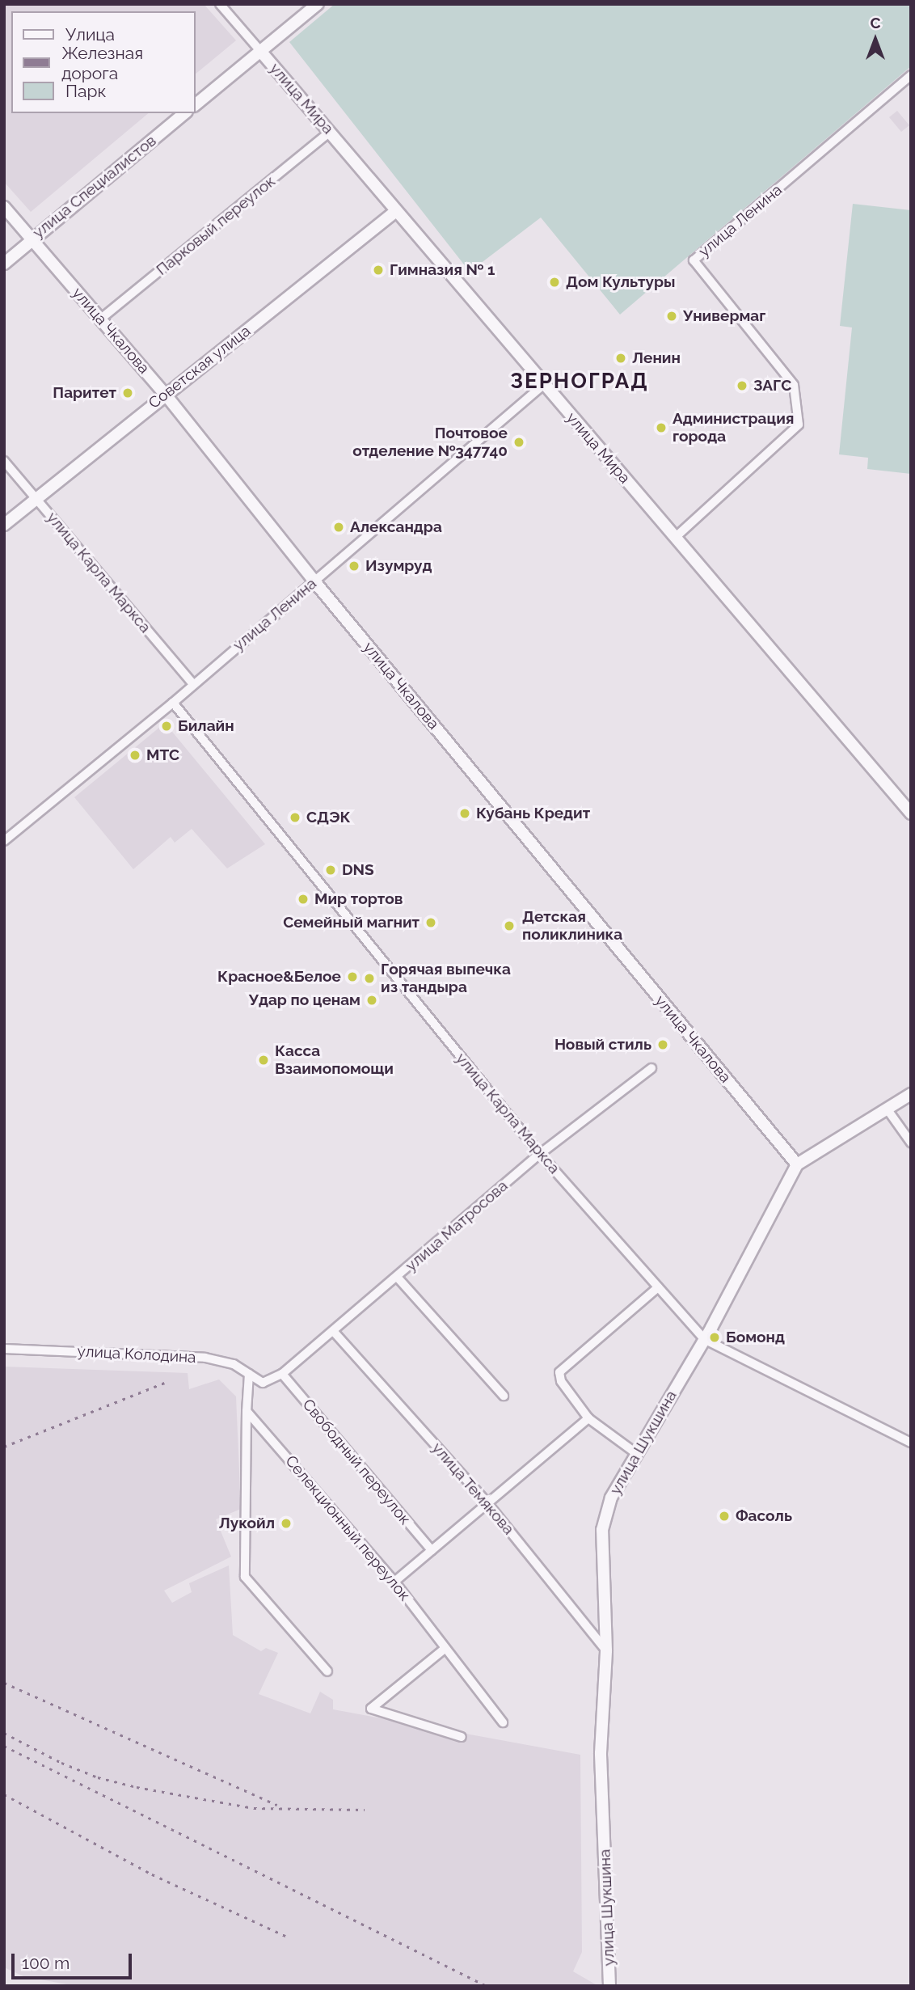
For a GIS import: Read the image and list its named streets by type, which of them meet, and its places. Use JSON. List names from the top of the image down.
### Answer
{
  "streets": {
    "street": [
      "улица Мира",
      "улица Специалистов",
      "улица Ленина",
      "Парковый переулок",
      "улица Чкалова",
      "Советская улица",
      "улица Карла Маркса",
      "улица Матросова",
      "улица Колодина",
      "улица Шукшина",
      "Свободный переулок",
      "улица Темякова",
      "Селекционный переулок"
    ]
  },
  "crossings": [
    ["улица Мира", "улица Ленина"],
    ["улица Мира", "Парковый переулок"],
    ["улица Мира", "Советская улица"],
    ["улица Специалистов", "улица Чкалова"],
    ["улица Ленина", "улица Чкалова"],
    ["улица Ленина", "улица Карла Маркса"],
    ["Парковый переулок", "улица Чкалова"],
    ["улица Чкалова", "Советская улица"],
    ["улица Чкалова", "улица Шукшина"],
    ["Советская улица", "улица Карла Маркса"],
    ["улица Карла Маркса", "улица Матросова"],
    ["улица Карла Маркса", "улица Шукшина"],
    ["улица Матросова", "улица Колодина"],
    ["улица Матросова", "Свободный переулок"],
    ["улица Матросова", "улица Темякова"],
    ["улица Шукшина", "улица Темякова"]
  ],
  "districts": ["ЗЕРНОГРАД"],
  "places": [
    "Гимназия № 1",
    "Дом Культуры",
    "Универмаг",
    "Ленин",
    "ЗАГС",
    "Паритет",
    "Администрация города",
    "Почтовое отделение №347740",
    "Александра",
    "Изумруд",
    "Билайн",
    "МТС",
    "Кубань Кредит",
    "СДЭК",
    "DNS",
    "Мир тортов",
    "Семейный магнит",
    "Детская поликлиника",
    "Красное&Белое",
    "Горячая выпечка из тандыра",
    "Удар по ценам",
    "Новый стиль",
    "Касса Взаимопомощи",
    "Бомонд",
    "Фасоль",
    "Лукойл"
  ],
  "legend": ["Улица", "Железная дорога", "Парк"],
  "scale_bar": "100 m",
  "north": "top"
}
